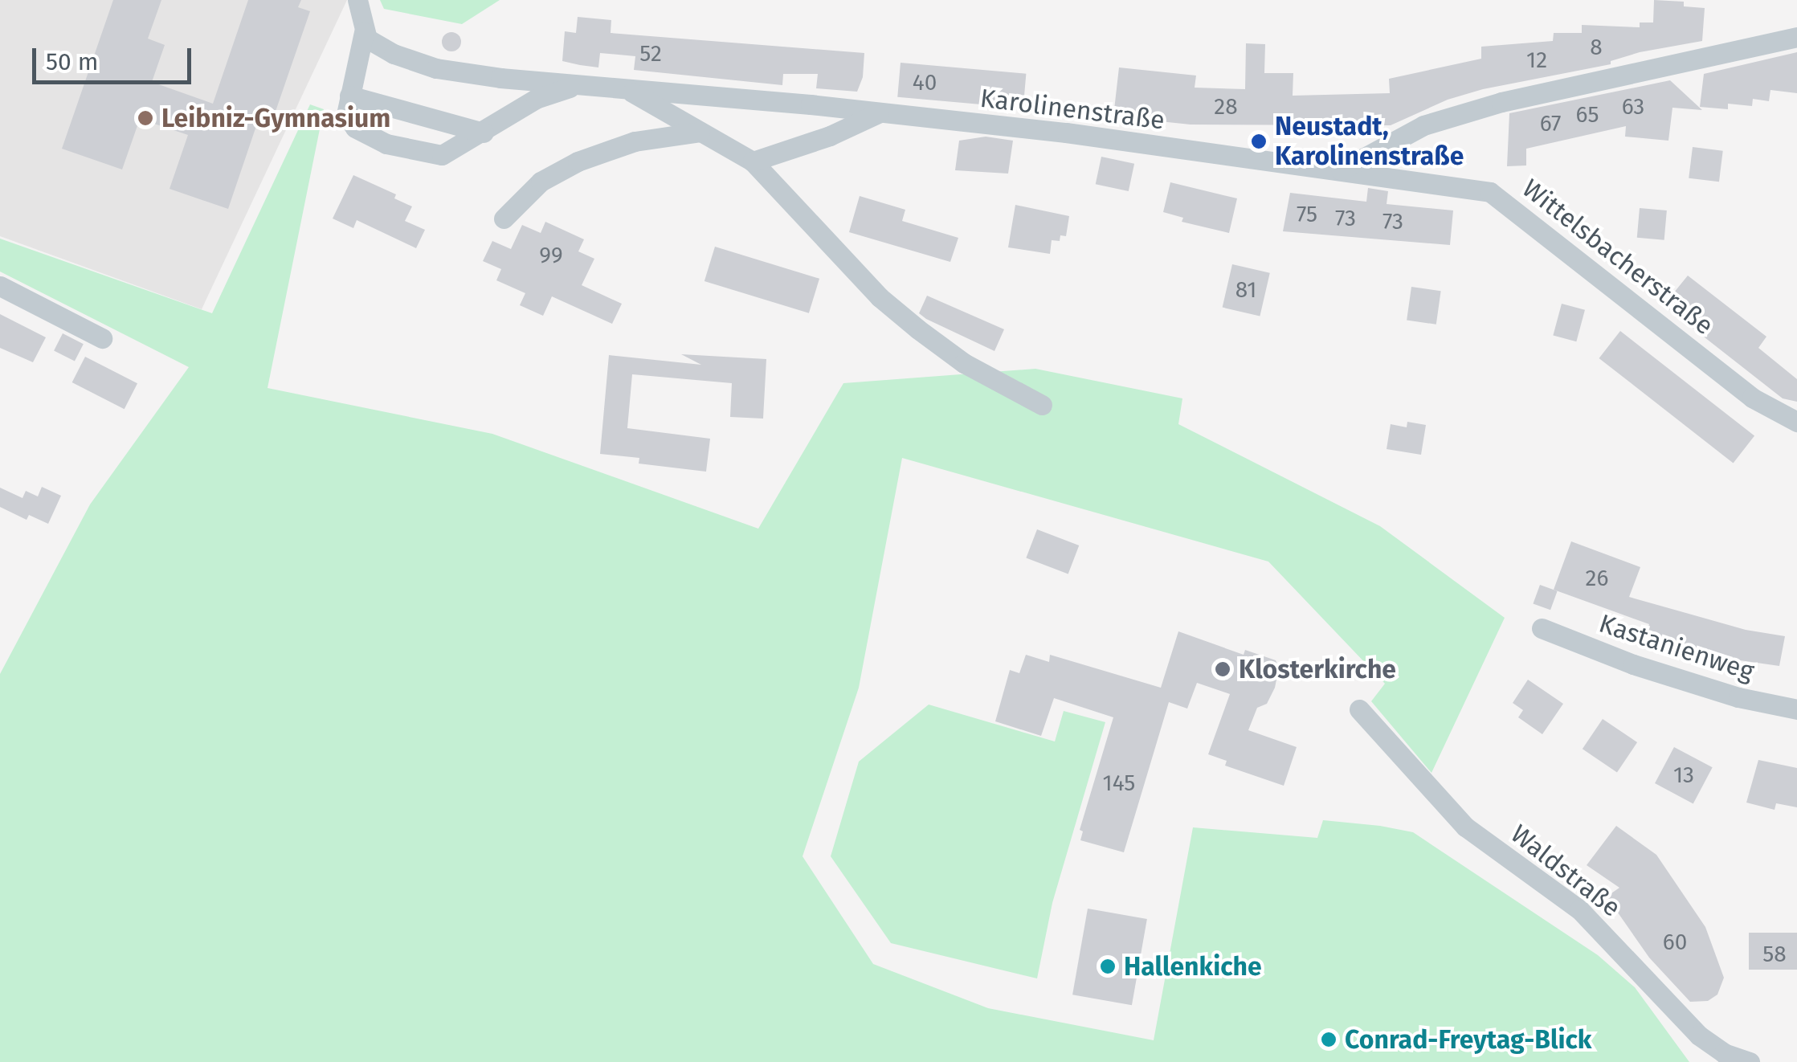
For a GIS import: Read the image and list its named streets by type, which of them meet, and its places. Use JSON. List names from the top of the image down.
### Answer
{
  "streets": {
    "street": [
      "Karolinenstraße",
      "Wittelsbacherstraße",
      "Kastanienweg",
      "Waldstraße"
    ]
  },
  "crossings": [
    ["Karolinenstraße", "Wittelsbacherstraße"]
  ],
  "places": [
    "Leibniz-Gymnasium",
    "Neustadt, Karolinenstraße",
    "Klosterkirche",
    "Hallenkiche",
    "Conrad-Freytag-Blick"
  ],
  "house_numbers": [
    "8",
    "52",
    "12",
    "40",
    "28",
    "63",
    "65",
    "67",
    "75",
    "73",
    "73",
    "99",
    "81",
    "26",
    "13",
    "145",
    "60",
    "58"
  ],
  "scale_bar": "50 m"
}
